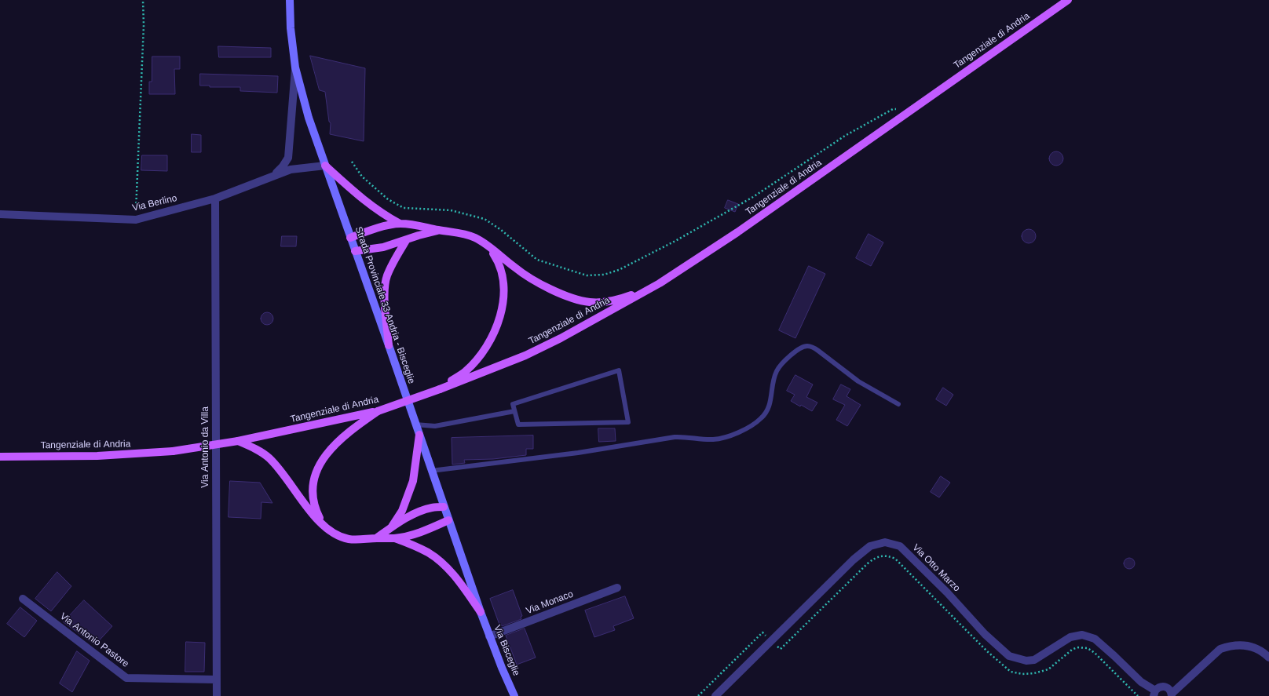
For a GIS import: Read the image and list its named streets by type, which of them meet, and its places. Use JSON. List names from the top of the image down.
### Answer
{
  "streets": {
    "main road": ["Tangenziale di Andria", "Strada Provinciale 33 Andria - Bisceglie", "Via Bisceglie"],
    "street": [
      "Via Berlino",
      "Via Antonio da Villa",
      "Via Otto Marzo",
      "Via Monaco",
      "Via Antonio Pastore"
    ]
  },
  "crossings": [
    ["Via Berlino", "Strada Provinciale 33 Andria - Bisceglie"],
    ["Via Berlino", "Via Antonio da Villa"],
    ["Strada Provinciale 33 Andria - Bisceglie", "Via Bisceglie"],
    ["Via Antonio da Villa", "Via Antonio Pastore"],
    ["Via Monaco", "Via Bisceglie"]
  ]
}
